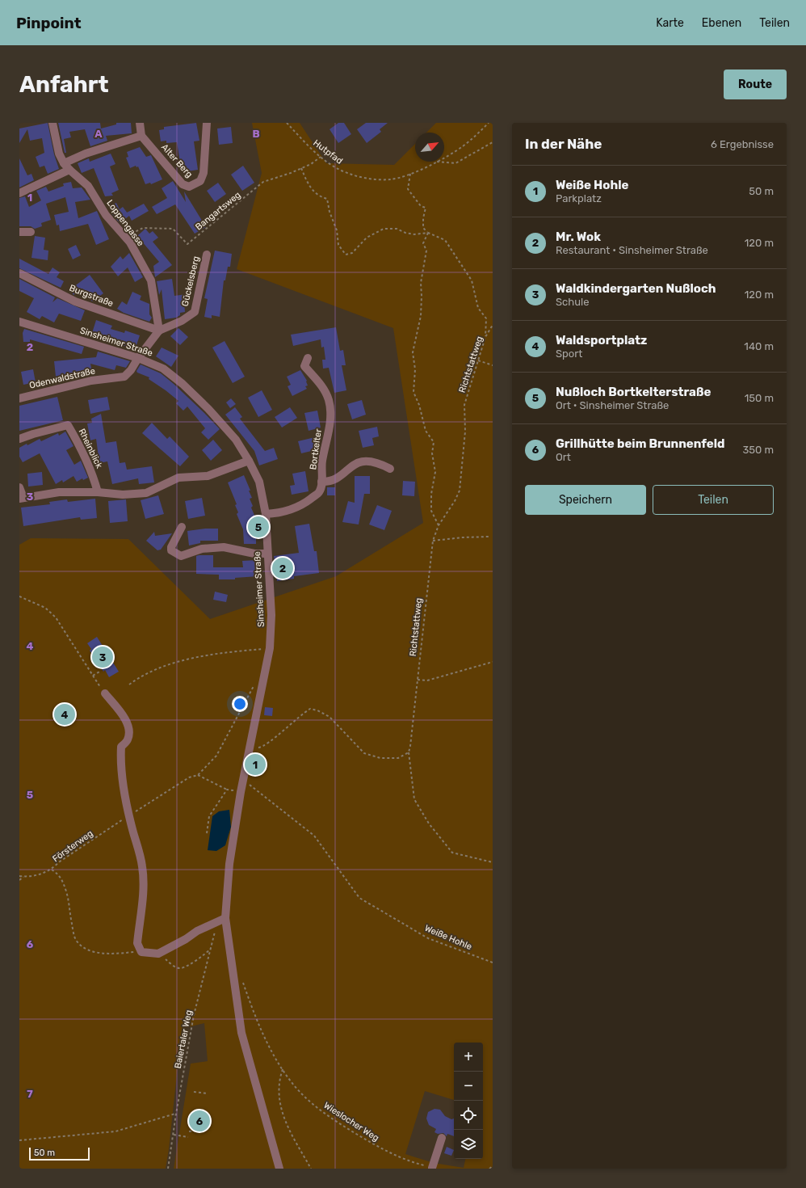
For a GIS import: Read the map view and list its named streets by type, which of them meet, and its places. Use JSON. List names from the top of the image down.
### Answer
{
  "streets": {
    "street": [
      "Alter Berg",
      "Loppengasse",
      "Gückelsberg",
      "Burgstraße",
      "Sinsheimer Straße",
      "Odenwaldstraße",
      "Rheinblick",
      "Bortkelter"
    ],
    "path": [
      "Hutpfad",
      "Bangartsweg",
      "Richtstattweg",
      "Försterweg",
      "Weiße Hohle",
      "Baiertaler Weg",
      "Wieslocher Weg"
    ]
  },
  "crossings": [
    ["Hutpfad", "Bangartsweg"],
    ["Bangartsweg", "Loppengasse"],
    ["Loppengasse", "Gückelsberg"],
    ["Loppengasse", "Burgstraße"],
    ["Gückelsberg", "Burgstraße"],
    ["Sinsheimer Straße", "Odenwaldstraße"],
    ["Sinsheimer Straße", "Bortkelter"],
    ["Sinsheimer Straße", "Weiße Hohle"]
  ],
  "scale_bar": "50 m",
  "north": "top right",
  "page": {
    "header": "Pinpoint",
    "nav": ["Karte", "Ebenen", "Teilen"],
    "buttons": [
      "Route",
      ["Speichern", "Teilen"]
    ],
    "title": "Anfahrt",
    "heading": ["In der Nähe", "6 Ergebnisse"],
    "list": [
      {
        "mark": "1",
        "name": "Weiße Hohle",
        "note": "Parkplatz",
        "value": "50 m"
      },
      {
        "mark": "2",
        "name": "Mr. Wok",
        "note": "Restaurant · Sinsheimer Straße",
        "value": "120 m"
      },
      {
        "mark": "3",
        "name": "Waldkindergarten Nußloch",
        "note": "Schule",
        "value": "120 m"
      },
      {
        "mark": "4",
        "name": "Waldsportplatz",
        "note": "Sport",
        "value": "140 m"
      },
      {
        "mark": "5",
        "name": "Nußloch Bortkelterstraße",
        "note": "Ort · Sinsheimer Straße",
        "value": "150 m"
      },
      {
        "mark": "6",
        "name": "Grillhütte beim Brunnenfeld",
        "note": "Ort",
        "value": "350 m"
      }
    ],
    "pins": [
      "5",
      "2",
      "3",
      "4",
      "1",
      "6"
    ],
    "map_buttons": ["+", "−"],
    "scale": "50 m"
  },
  "grid": {
    "columns": ["A", "B"],
    "rows": [
      "1",
      "2",
      "3",
      "4",
      "5",
      "6",
      "7"
    ]
  }
}
